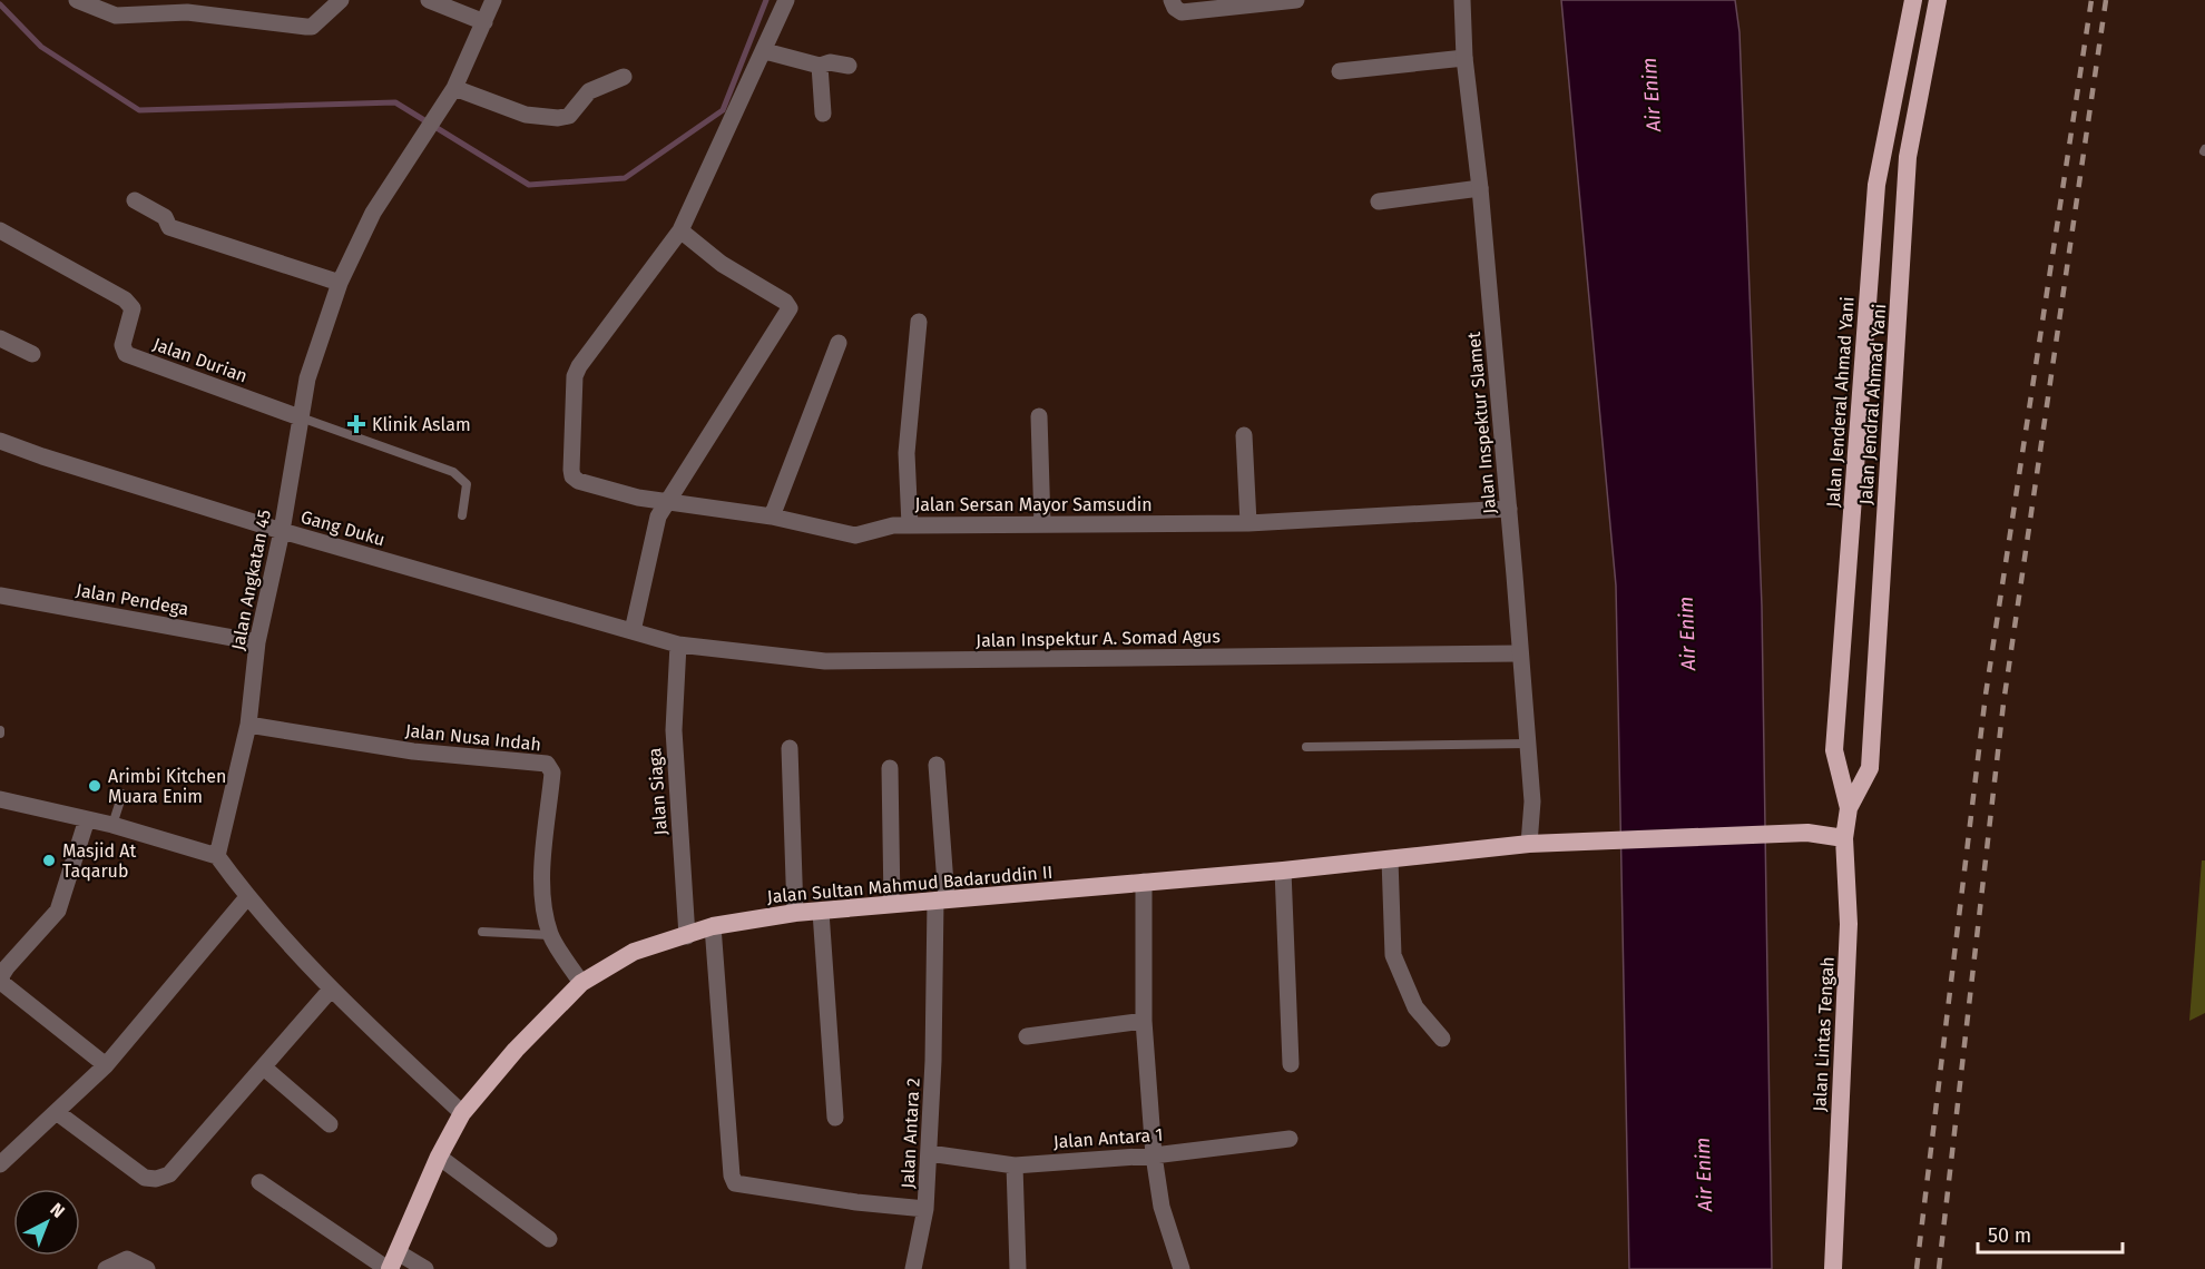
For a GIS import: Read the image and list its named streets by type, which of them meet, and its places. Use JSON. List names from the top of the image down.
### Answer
{
  "streets": {
    "highway": [
      "Jalan Jenderal Ahmad Yani",
      "Jalan Jendral Ahmad Yani",
      "Jalan Sultan Mahmud Badaruddin II",
      "Jalan Lintas Tengah"
    ],
    "street": [
      "Jalan Durian",
      "Jalan Inspektur Slamet",
      "Jalan Sersan Mayor Samsudin",
      "Gang Duku",
      "Jalan Angkatan 45",
      "Jalan Pendega",
      "Jalan Inspektur A. Somad Agus",
      "Jalan Nusa Indah",
      "Jalan Siaga",
      "Jalan Antara 2",
      "Jalan Antara 1"
    ]
  },
  "crossings": [
    ["Jalan Durian", "Jalan Angkatan 45"],
    ["Jalan Jenderal Ahmad Yani", "Jalan Jendral Ahmad Yani"],
    ["Jalan Jenderal Ahmad Yani", "Jalan Lintas Tengah"],
    ["Jalan Jendral Ahmad Yani", "Jalan Lintas Tengah"],
    ["Jalan Inspektur Slamet", "Jalan Sersan Mayor Samsudin"],
    ["Jalan Inspektur Slamet", "Jalan Inspektur A. Somad Agus"],
    ["Jalan Inspektur Slamet", "Jalan Sultan Mahmud Badaruddin II"],
    ["Gang Duku", "Jalan Angkatan 45"],
    ["Gang Duku", "Jalan Inspektur A. Somad Agus"],
    ["Gang Duku", "Jalan Siaga"],
    ["Jalan Angkatan 45", "Jalan Pendega"],
    ["Jalan Angkatan 45", "Jalan Nusa Indah"],
    ["Jalan Inspektur A. Somad Agus", "Jalan Siaga"],
    ["Jalan Nusa Indah", "Jalan Sultan Mahmud Badaruddin II"],
    ["Jalan Siaga", "Jalan Sultan Mahmud Badaruddin II"],
    ["Jalan Sultan Mahmud Badaruddin II", "Jalan Lintas Tengah"],
    ["Jalan Sultan Mahmud Badaruddin II", "Jalan Antara 2"],
    ["Jalan Antara 2", "Jalan Antara 1"]
  ],
  "water": ["Air Enim"],
  "places": {
    "health": ["Klinik Aslam"],
    "other": ["Arimbi Kitchen Muara Enim", "Masjid At Taqarub"]
  },
  "scale_bar": "50 m",
  "north": "top right"
}
